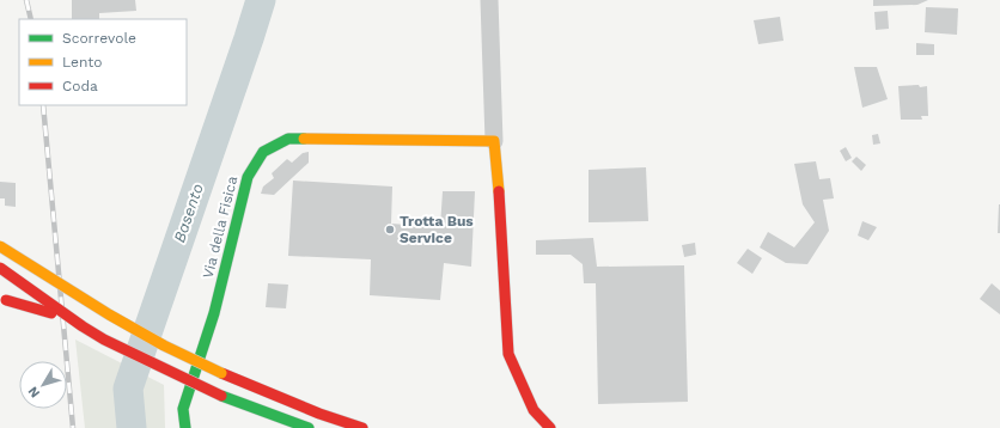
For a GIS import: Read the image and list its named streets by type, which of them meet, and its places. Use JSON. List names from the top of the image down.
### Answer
{
  "streets": {
    "main road": ["Via della Fisica"]
  },
  "water": ["Basento"],
  "places": ["Trotta Bus Service"],
  "legend": ["Scorrevole", "Lento", "Coda"],
  "north": "bottom left"
}
